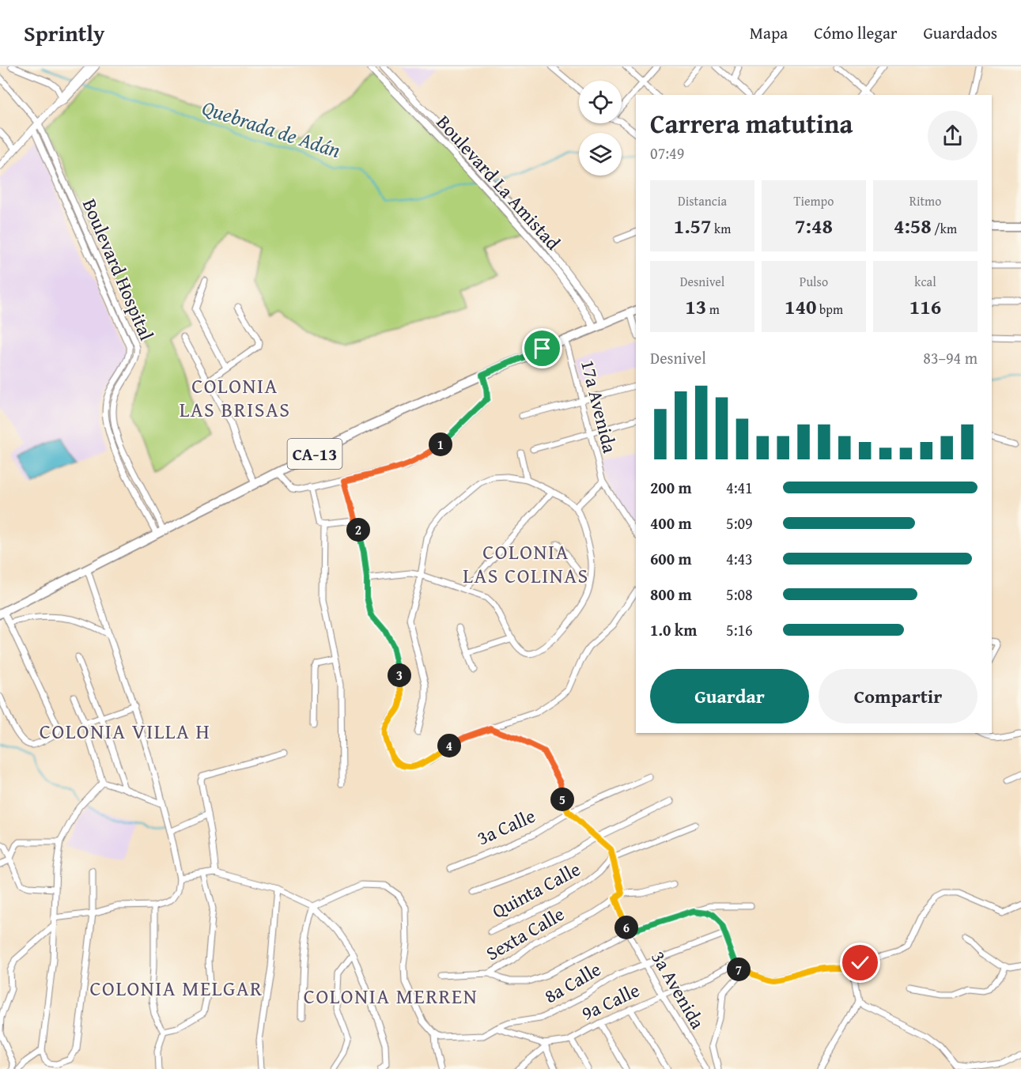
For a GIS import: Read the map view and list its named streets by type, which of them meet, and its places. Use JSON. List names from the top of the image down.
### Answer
{
  "streets": {
    "main road": ["CA-13"],
    "street": [
      "Boulevard La Amistad",
      "Boulevard Hospital",
      "17a Avenida",
      "3a Calle",
      "Quinta Calle",
      "Sexta Calle",
      "8a Calle",
      "3a Avenida",
      "9a Calle"
    ]
  },
  "crossings": [
    ["Boulevard La Amistad", "CA-13"],
    ["Boulevard Hospital", "CA-13"],
    ["17a Avenida", "CA-13"],
    ["Sexta Calle", "3a Avenida"],
    ["8a Calle", "3a Avenida"],
    ["8a Calle", "9a Calle"],
    ["3a Avenida", "9a Calle"]
  ],
  "districts": [
    "COLONIA LAS BRISAS",
    "COLONIA LAS COLINAS",
    "COLONIA VILLA H",
    "COLONIA MELGAR",
    "COLONIA MERREN"
  ],
  "water": ["Quebrada de Adán"],
  "page": {
    "header": "Sprintly",
    "nav": ["Mapa", "Cómo llegar", "Guardados"],
    "heading": ["Carrera matutina", "07:49"],
    "stats": [
      ["Distancia", "1.57 km"],
      ["Tiempo", "7:48"],
      ["Ritmo", "4:58 /km"],
      ["Desnivel", "13 m"],
      ["Pulso", "140 bpm"],
      ["kcal", "116"]
    ],
    "chart": ["Desnivel", "83–94 m"],
    "pins": [
      "1",
      "2",
      "3",
      "4",
      "5",
      "6",
      "7"
    ],
    "list": [
      {
        "name": "200 m",
        "note": "4:41"
      },
      {
        "name": "400 m",
        "note": "5:09"
      },
      {
        "name": "600 m",
        "note": "4:43"
      },
      {
        "name": "800 m",
        "note": "5:08"
      },
      {
        "name": "1.0 km",
        "note": "5:16"
      }
    ],
    "buttons": ["Guardar", "Compartir"]
  }
}
